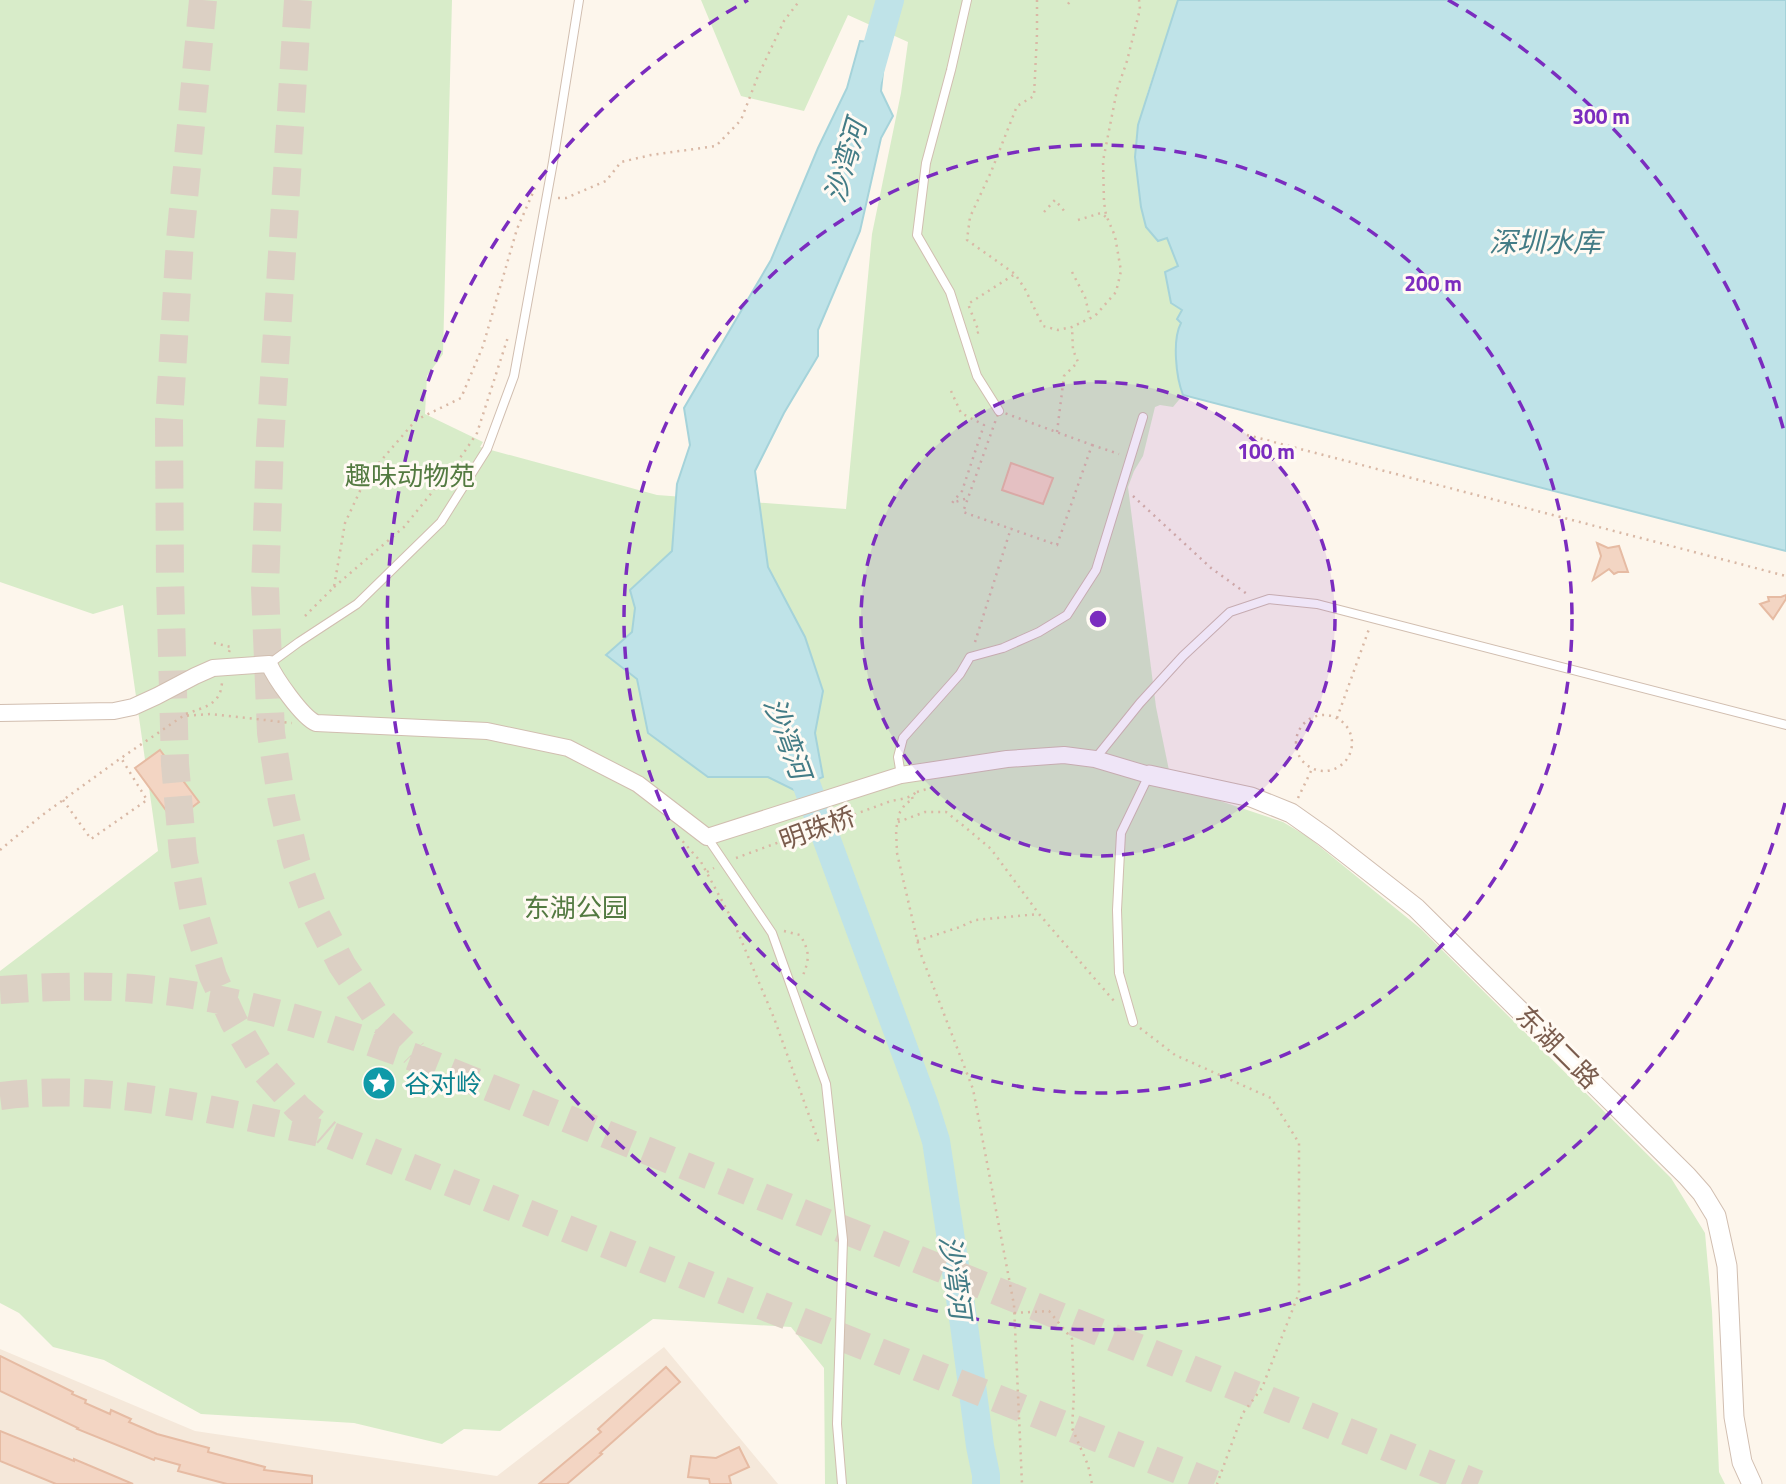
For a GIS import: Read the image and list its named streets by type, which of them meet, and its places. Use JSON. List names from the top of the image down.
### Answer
{
  "streets": {
    "street": ["明珠桥", "东湖二路"]
  },
  "crossings": [
    ["明珠桥", "东湖二路"]
  ],
  "water": ["沙湾河", "深圳水库"],
  "parks": ["趣味动物苑", "东湖公园"],
  "places": {
    "place": ["谷对岭"]
  },
  "rings": ["300 m", "200 m", "100 m"]
}
